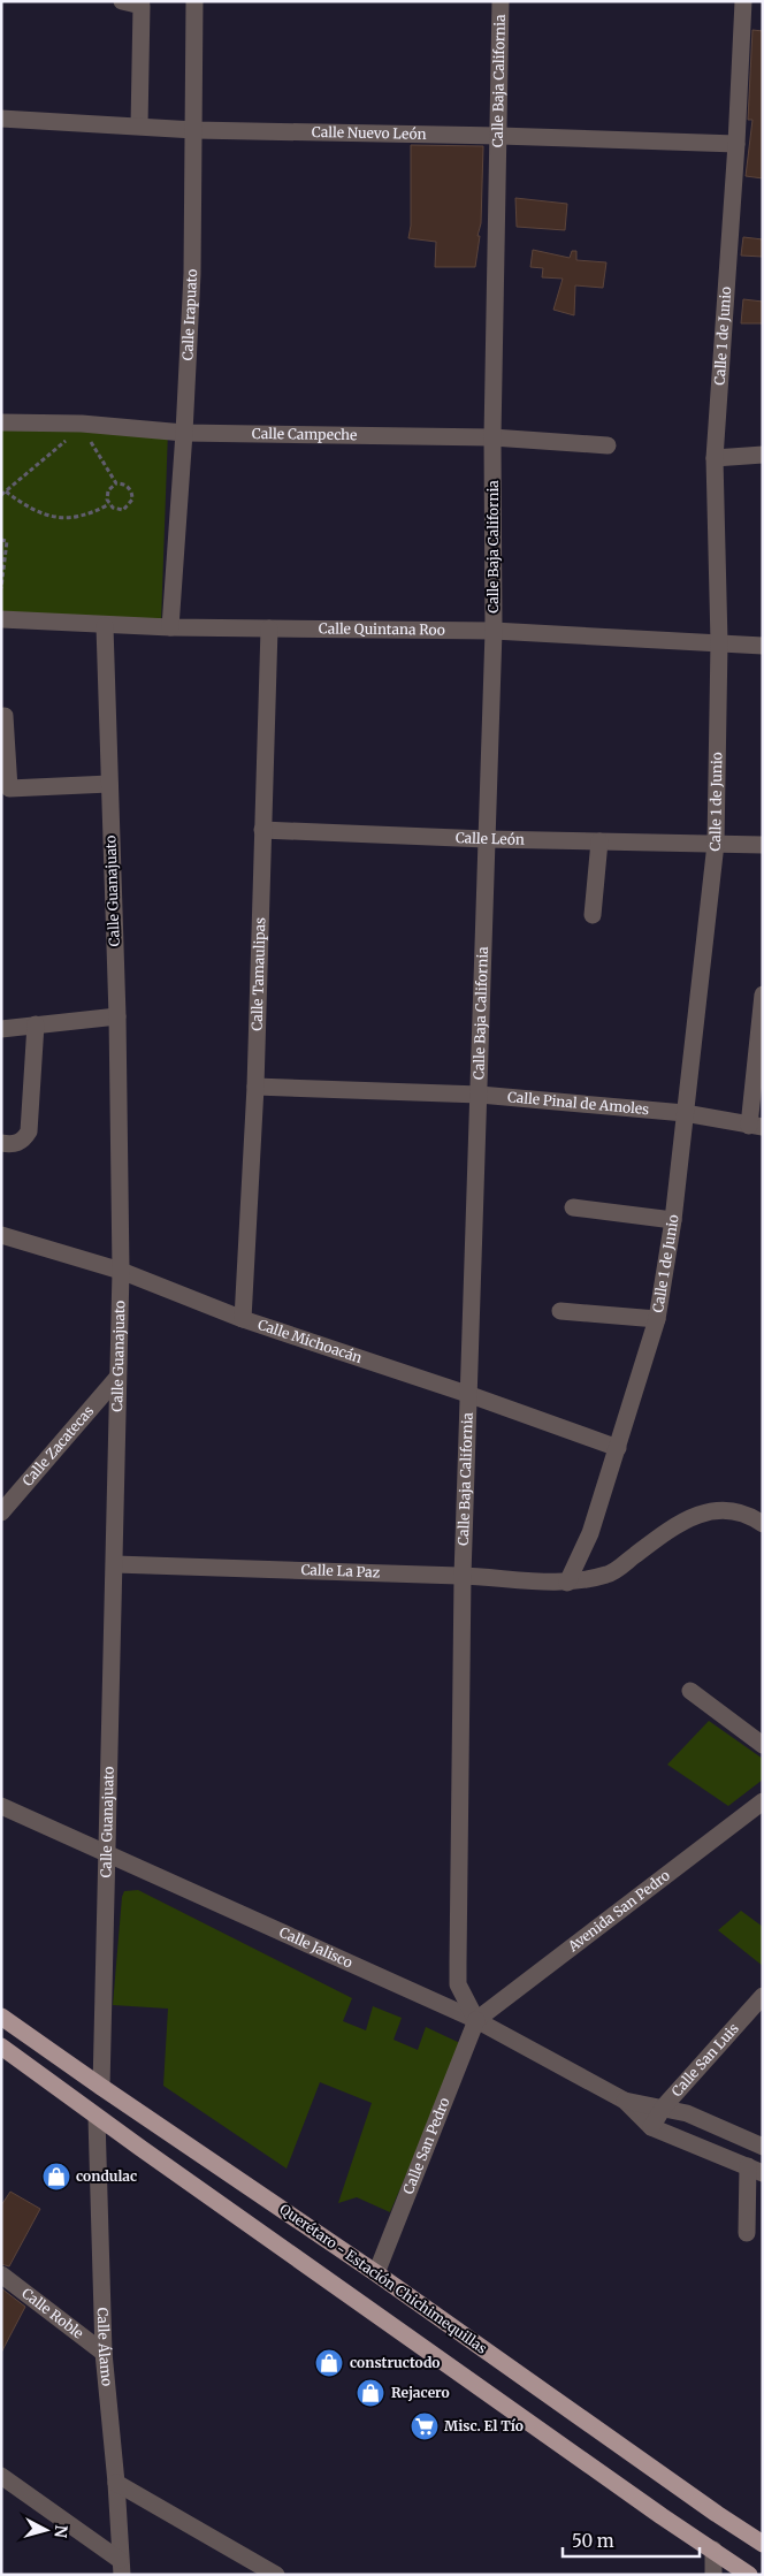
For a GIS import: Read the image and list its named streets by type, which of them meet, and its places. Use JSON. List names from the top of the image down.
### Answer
{
  "streets": {
    "main road": ["Querétaro - Estación Chichimequillas"],
    "street": [
      "Calle Baja California",
      "Calle Nuevo León",
      "Calle Irapuato",
      "Calle 1 de Junio",
      "Calle Campeche",
      "Calle Quintana Roo",
      "Calle León",
      "Calle Guanajuato",
      "Calle Tamaulipas",
      "Calle Pinal de Amoles",
      "Calle Michoacán",
      "Calle Zacatecas",
      "Calle La Paz",
      "Avenida San Pedro",
      "Calle Jalisco",
      "Calle San Luis",
      "Calle San Pedro",
      "Calle Roble",
      "Calle Álamo"
    ]
  },
  "crossings": [
    ["Calle Baja California", "Calle Nuevo León"],
    ["Calle Baja California", "Calle Campeche"],
    ["Calle Baja California", "Calle Quintana Roo"],
    ["Calle Baja California", "Calle León"],
    ["Calle Baja California", "Calle Pinal de Amoles"],
    ["Calle Baja California", "Calle Michoacán"],
    ["Calle Baja California", "Calle La Paz"],
    ["Calle Baja California", "Avenida San Pedro"],
    ["Calle Baja California", "Calle Jalisco"],
    ["Calle Baja California", "Calle San Pedro"],
    ["Calle Nuevo León", "Calle Irapuato"],
    ["Calle Nuevo León", "Calle 1 de Junio"],
    ["Calle Irapuato", "Calle Campeche"],
    ["Calle Irapuato", "Calle Quintana Roo"],
    ["Calle 1 de Junio", "Calle Quintana Roo"],
    ["Calle 1 de Junio", "Calle León"],
    ["Calle 1 de Junio", "Calle Pinal de Amoles"],
    ["Calle 1 de Junio", "Calle Michoacán"],
    ["Calle 1 de Junio", "Calle La Paz"],
    ["Calle Quintana Roo", "Calle Guanajuato"],
    ["Calle Quintana Roo", "Calle Tamaulipas"],
    ["Calle León", "Calle Tamaulipas"],
    ["Calle Guanajuato", "Calle Michoacán"],
    ["Calle Guanajuato", "Calle Zacatecas"],
    ["Calle Guanajuato", "Calle La Paz"],
    ["Calle Guanajuato", "Calle Jalisco"],
    ["Calle Guanajuato", "Querétaro - Estación Chichimequillas"],
    ["Calle Tamaulipas", "Calle Pinal de Amoles"],
    ["Calle Tamaulipas", "Calle Michoacán"],
    ["Avenida San Pedro", "Calle Jalisco"],
    ["Avenida San Pedro", "Calle San Pedro"],
    ["Calle Jalisco", "Calle San Luis"],
    ["Calle Jalisco", "Calle San Pedro"],
    ["Calle San Pedro", "Querétaro - Estación Chichimequillas"],
    ["Calle Roble", "Calle Álamo"]
  ],
  "places": {
    "shop": ["condulac", "constructodo", "Rejacero"],
    "supermarket": ["Misc. El Tío"]
  },
  "scale_bar": "50 m",
  "north": "right"
}
